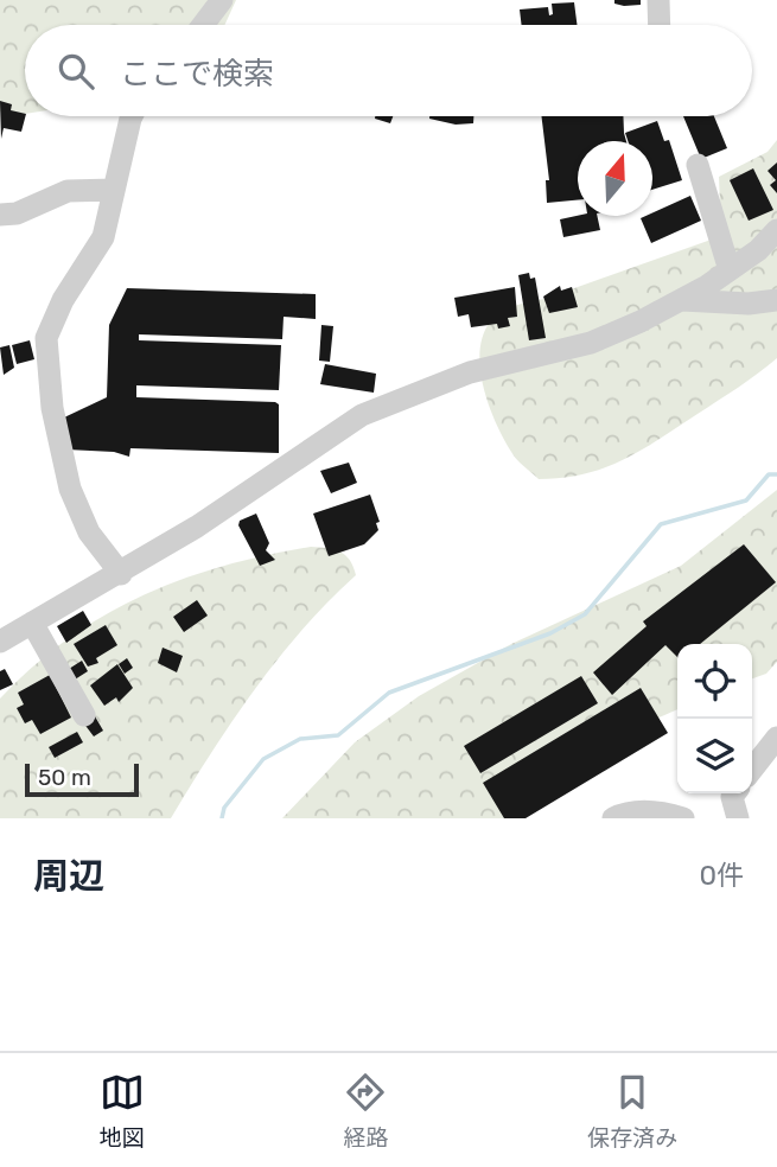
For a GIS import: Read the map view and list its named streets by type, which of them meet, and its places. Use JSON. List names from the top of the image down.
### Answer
{
  "scale_bar": "50 m",
  "north": "top",
  "page": {
    "search": "ここで検索",
    "scale": "50 m",
    "heading": ["周辺", "0件"],
    "nav": ["地図", "経路", "保存済み"]
  }
}
